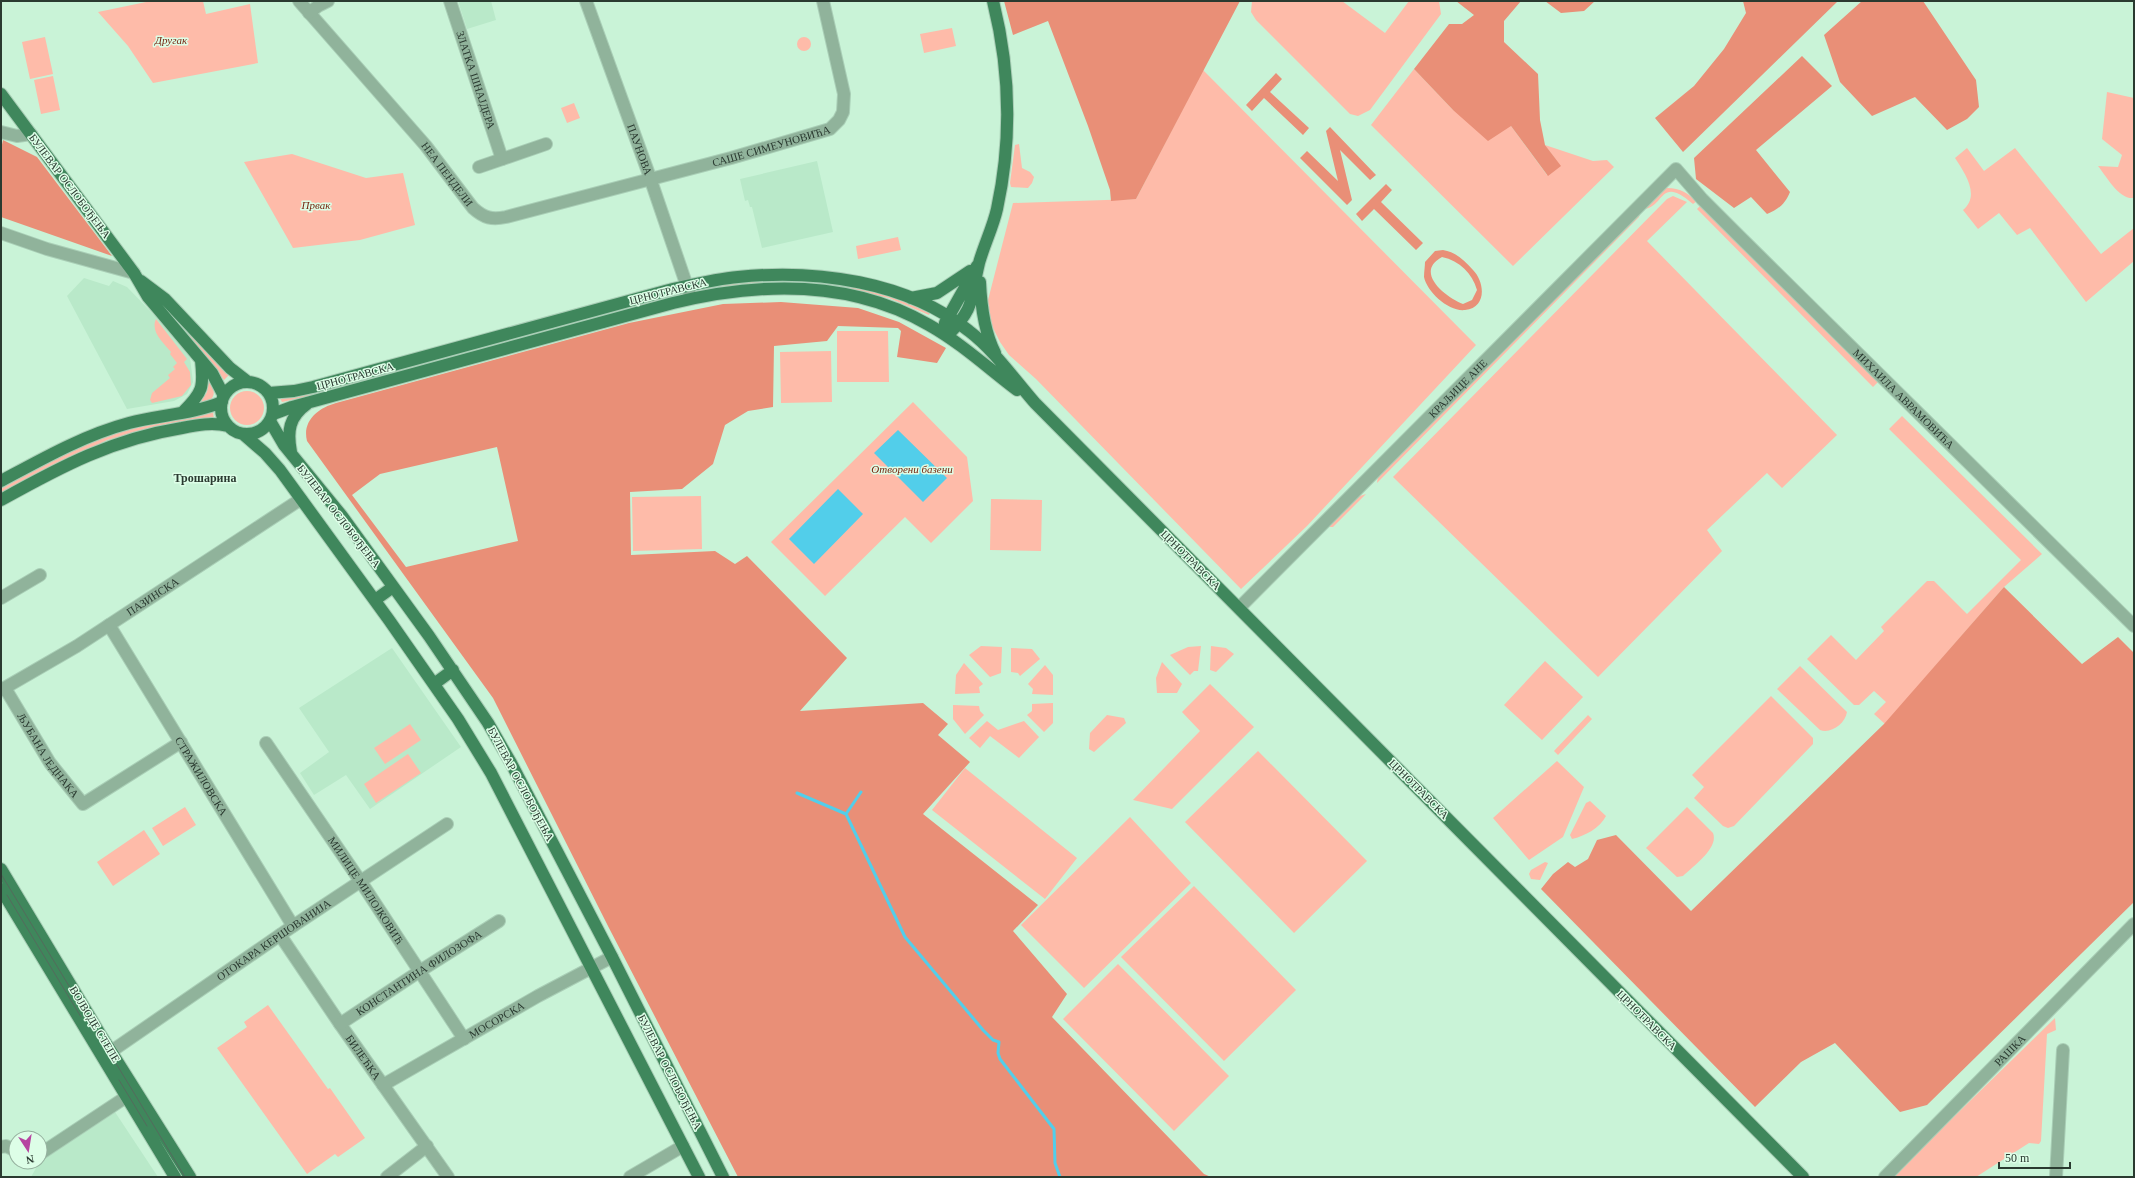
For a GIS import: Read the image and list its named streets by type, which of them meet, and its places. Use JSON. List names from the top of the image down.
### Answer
{
  "streets": {
    "main road": ["БУЛЕВАР ОСЛОБОЂЕЊА", "ЦРНОТРАВСКА", "ВОЈВОДЕ СТЕПЕ"],
    "street": [
      "ЗЛАТКА ШНАЈДЕРА",
      "САШЕ СИМЕУНОВИЋА",
      "ПАУНОВА",
      "НЕА ПЕНДЕЛИ",
      "КРАЉИЦЕ АНЕ",
      "МИХАИЛА АВРАМОВИЋА",
      "ПАЗИНСКА",
      "ЉУБАНА ЈЕДНАКА",
      "СТРАЖИЛОВСКА",
      "МИЛИЦЕ МИЛОЈКОВИЋ",
      "ОТОКАРА КЕРШОВАНИЈА",
      "КОНСТАНТИНА ФИЛОЗОФА",
      "МОСОРСКА",
      "РАШКА",
      "БИЛЕЋКА"
    ]
  },
  "crossings": [
    ["САШЕ СИМЕУНОВИЋА", "ПАУНОВА"],
    ["САШЕ СИМЕУНОВИЋА", "НЕА ПЕНДЕЛИ"],
    ["ПАУНОВА", "НЕА ПЕНДЕЛИ"],
    ["ПАУНОВА", "ЦРНОТРАВСКА"],
    ["БУЛЕВАР ОСЛОБОЂЕЊА", "ЦРНОТРАВСКА"],
    ["БУЛЕВАР ОСЛОБОЂЕЊА", "ПАЗИНСКА"],
    ["БУЛЕВАР ОСЛОБОЂЕЊА", "МОСОРСКА"],
    ["ЦРНОТРАВСКА", "КРАЉИЦЕ АНЕ"],
    ["КРАЉИЦЕ АНЕ", "МИХАИЛА АВРАМОВИЋА"],
    ["ПАЗИНСКА", "ЉУБАНА ЈЕДНАКА"],
    ["ПАЗИНСКА", "СТРАЖИЛОВСКА"],
    ["ЉУБАНА ЈЕДНАКА", "СТРАЖИЛОВСКА"],
    ["СТРАЖИЛОВСКА", "ОТОКАРА КЕРШОВАНИЈА"],
    ["МИЛИЦЕ МИЛОЈКОВИЋ", "ОТОКАРА КЕРШОВАНИЈА"],
    ["МИЛИЦЕ МИЛОЈКОВИЋ", "КОНСТАНТИНА ФИЛОЗОФА"],
    ["МИЛИЦЕ МИЛОЈКОВИЋ", "МОСОРСКА"],
    ["ОТОКАРА КЕРШОВАНИЈА", "ВОЈВОДЕ СТЕПЕ"],
    ["ОТОКАРА КЕРШОВАНИЈА", "БИЛЕЋКА"],
    ["КОНСТАНТИНА ФИЛОЗОФА", "БИЛЕЋКА"],
    ["МОСОРСКА", "БИЛЕЋКА"]
  ],
  "districts": ["Трошарина"],
  "parks": ["Другак", "Првак", "Отворени базени"],
  "scale_bar": "50 m",
  "north": "bottom"
}
